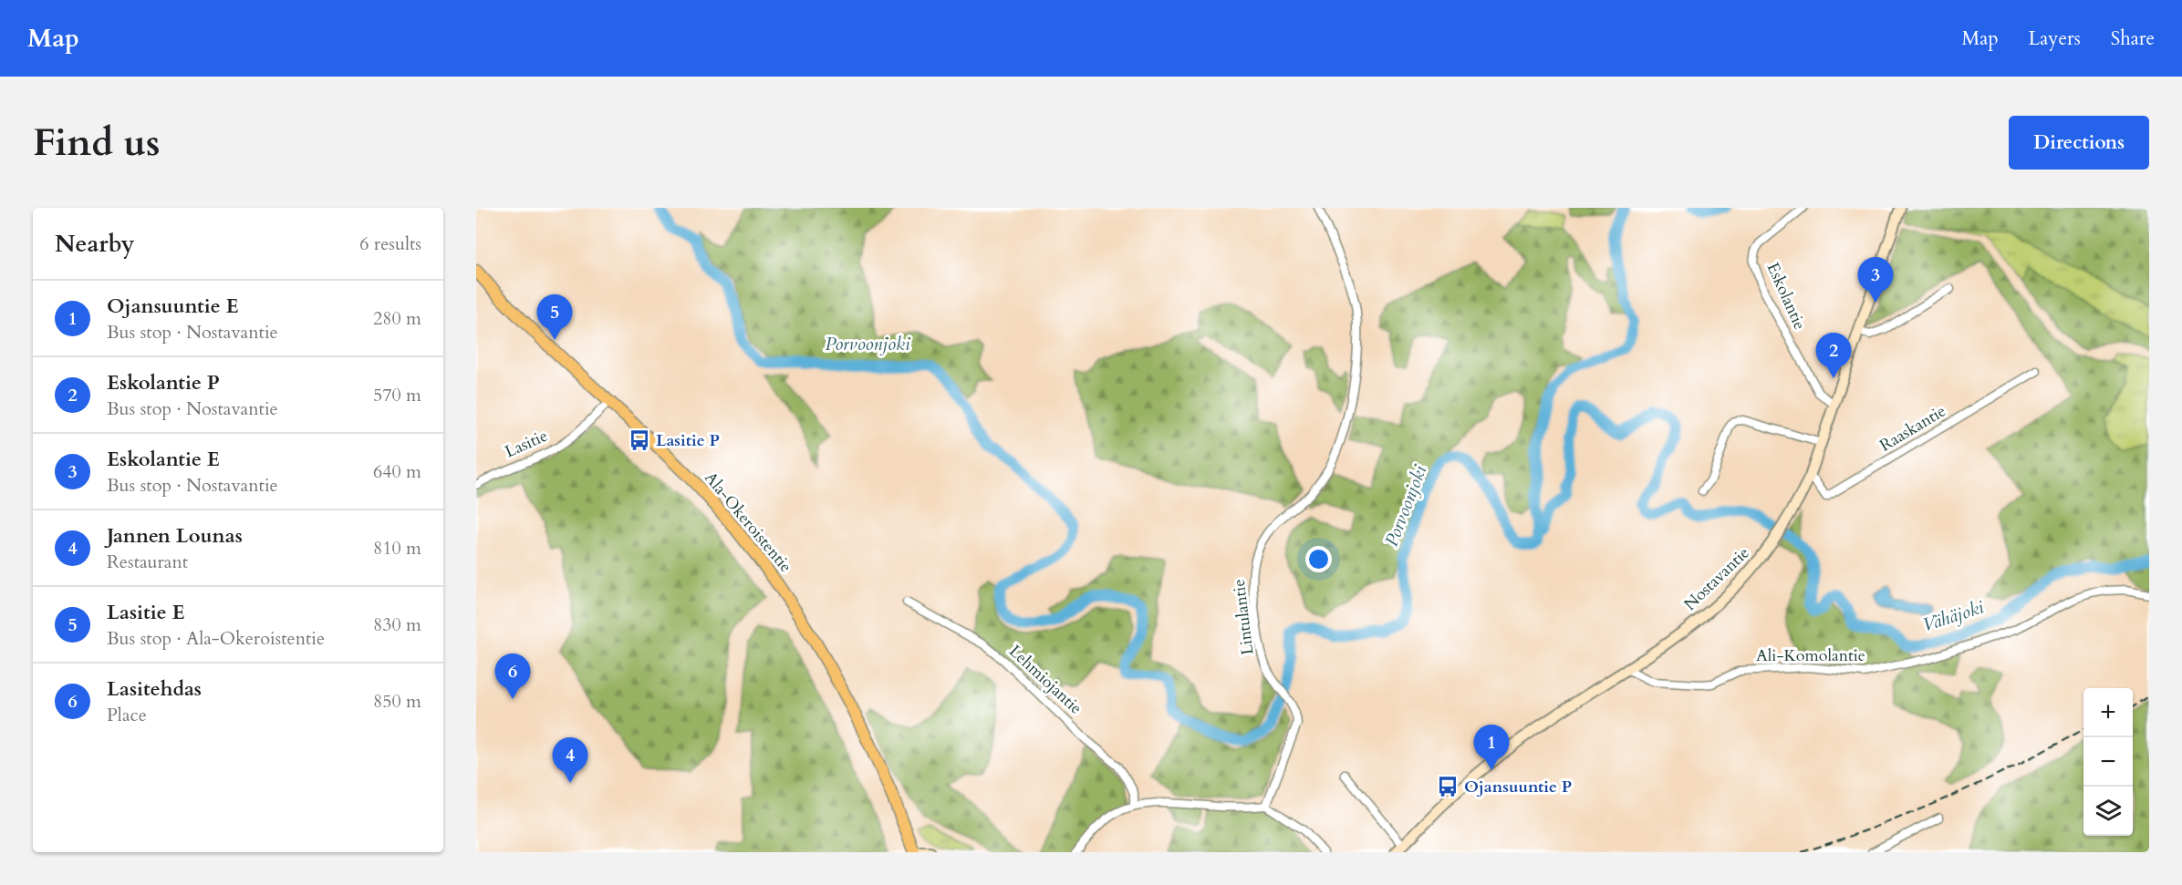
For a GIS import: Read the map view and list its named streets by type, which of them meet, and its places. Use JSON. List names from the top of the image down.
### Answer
{
  "streets": {
    "main road": ["Ala-Okeroistentie"],
    "street": [
      "Eskolantie",
      "Raaskantie",
      "Lasitie",
      "Nostavantie",
      "Lintulantie",
      "Ali-Komolantie",
      "Lehmiojantie"
    ]
  },
  "crossings": [
    ["Eskolantie", "Nostavantie"],
    ["Raaskantie", "Nostavantie"],
    ["Lasitie", "Ala-Okeroistentie"],
    ["Nostavantie", "Ali-Komolantie"]
  ],
  "water": ["Porvoonjoki", "Vähäjoki"],
  "places": {
    "bus stop": ["Lasitie P", "Ojansuuntie P"]
  },
  "page": {
    "header": "Map",
    "nav": ["Map", "Layers", "Share"],
    "buttons": "Directions",
    "title": "Find us",
    "heading": ["Nearby", "6 results"],
    "pins": [
      "3",
      "5",
      "2",
      "6",
      "1",
      "4"
    ],
    "list": [
      {
        "mark": "1",
        "name": "Ojansuuntie E",
        "note": "Bus stop · Nostavantie",
        "value": "280 m"
      },
      {
        "mark": "2",
        "name": "Eskolantie P",
        "note": "Bus stop · Nostavantie",
        "value": "570 m"
      },
      {
        "mark": "3",
        "name": "Eskolantie E",
        "note": "Bus stop · Nostavantie",
        "value": "640 m"
      },
      {
        "mark": "4",
        "name": "Jannen Lounas",
        "note": "Restaurant",
        "value": "810 m"
      },
      {
        "mark": "5",
        "name": "Lasitie E",
        "note": "Bus stop · Ala-Okeroistentie",
        "value": "830 m"
      },
      {
        "mark": "6",
        "name": "Lasitehdas",
        "note": "Place",
        "value": "850 m"
      }
    ],
    "map_buttons": ["+", "−"]
  }
}
